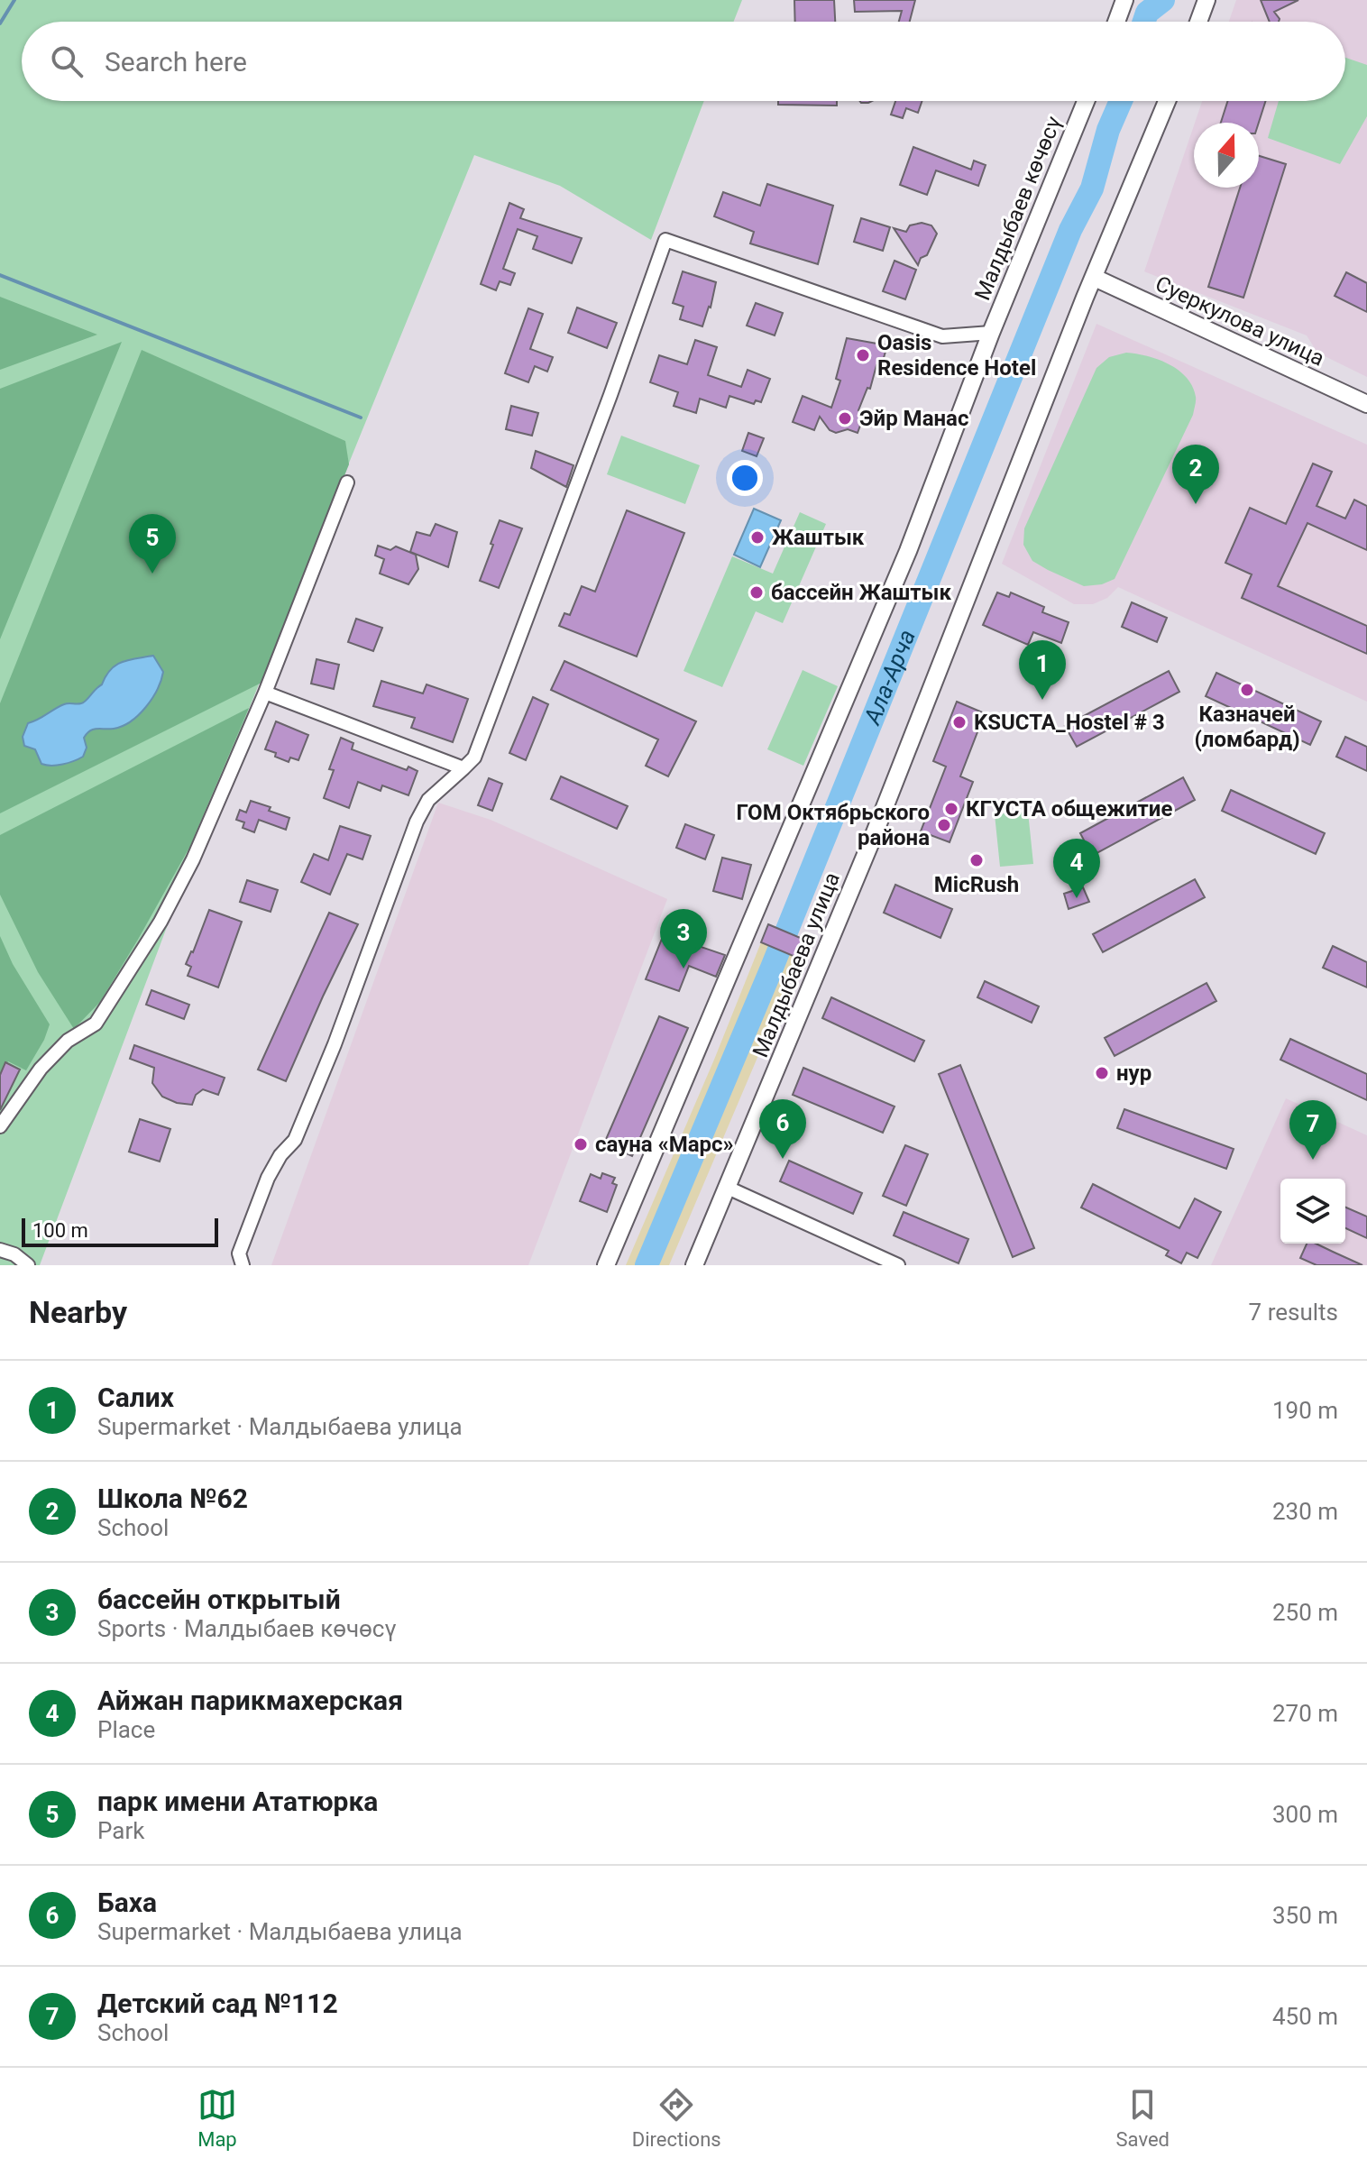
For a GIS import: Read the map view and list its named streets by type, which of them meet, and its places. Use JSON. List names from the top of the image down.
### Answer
{
  "streets": {
    "street": ["Малдыбаев көчөсү", "Суеркулова улица", "Малдыбаева улица"]
  },
  "crossings": [
    ["Суеркулова улица", "Малдыбаева улица"]
  ],
  "water": ["Ала-Арча"],
  "places": [
    "Oasis Residence Hotel",
    "Эйр Манас",
    "Жаштык",
    "бассейн Жаштык",
    "Казначей (ломбард)",
    "KSUCTA_Hostel # 3",
    "КГУСТА общежитие",
    "ГОМ Октябрьского района",
    "MicRush",
    "нур",
    "сауна «Марс»"
  ],
  "scale_bar": "100 m",
  "north": "top",
  "page": {
    "search": "Search here",
    "pins": [
      "2",
      "5",
      "1",
      "4",
      "3",
      "6",
      "7"
    ],
    "scale": "100 m",
    "heading": ["Nearby", "7 results"],
    "list": [
      {
        "mark": "1",
        "name": "Салих",
        "note": "Supermarket · Малдыбаева улица",
        "value": "190 m"
      },
      {
        "mark": "2",
        "name": "Школа №62",
        "note": "School",
        "value": "230 m"
      },
      {
        "mark": "3",
        "name": "бассейн открытый",
        "note": "Sports · Малдыбаев көчөсү",
        "value": "250 m"
      },
      {
        "mark": "4",
        "name": "Айжан парикмахерская",
        "note": "Place",
        "value": "270 m"
      },
      {
        "mark": "5",
        "name": "парк имени Ататюрка",
        "note": "Park",
        "value": "300 m"
      },
      {
        "mark": "6",
        "name": "Баха",
        "note": "Supermarket · Малдыбаева улица",
        "value": "350 m"
      },
      {
        "mark": "7",
        "name": "Детский сад №112",
        "note": "School",
        "value": "450 m"
      }
    ],
    "nav": ["Map", "Directions", "Saved"]
  }
}
